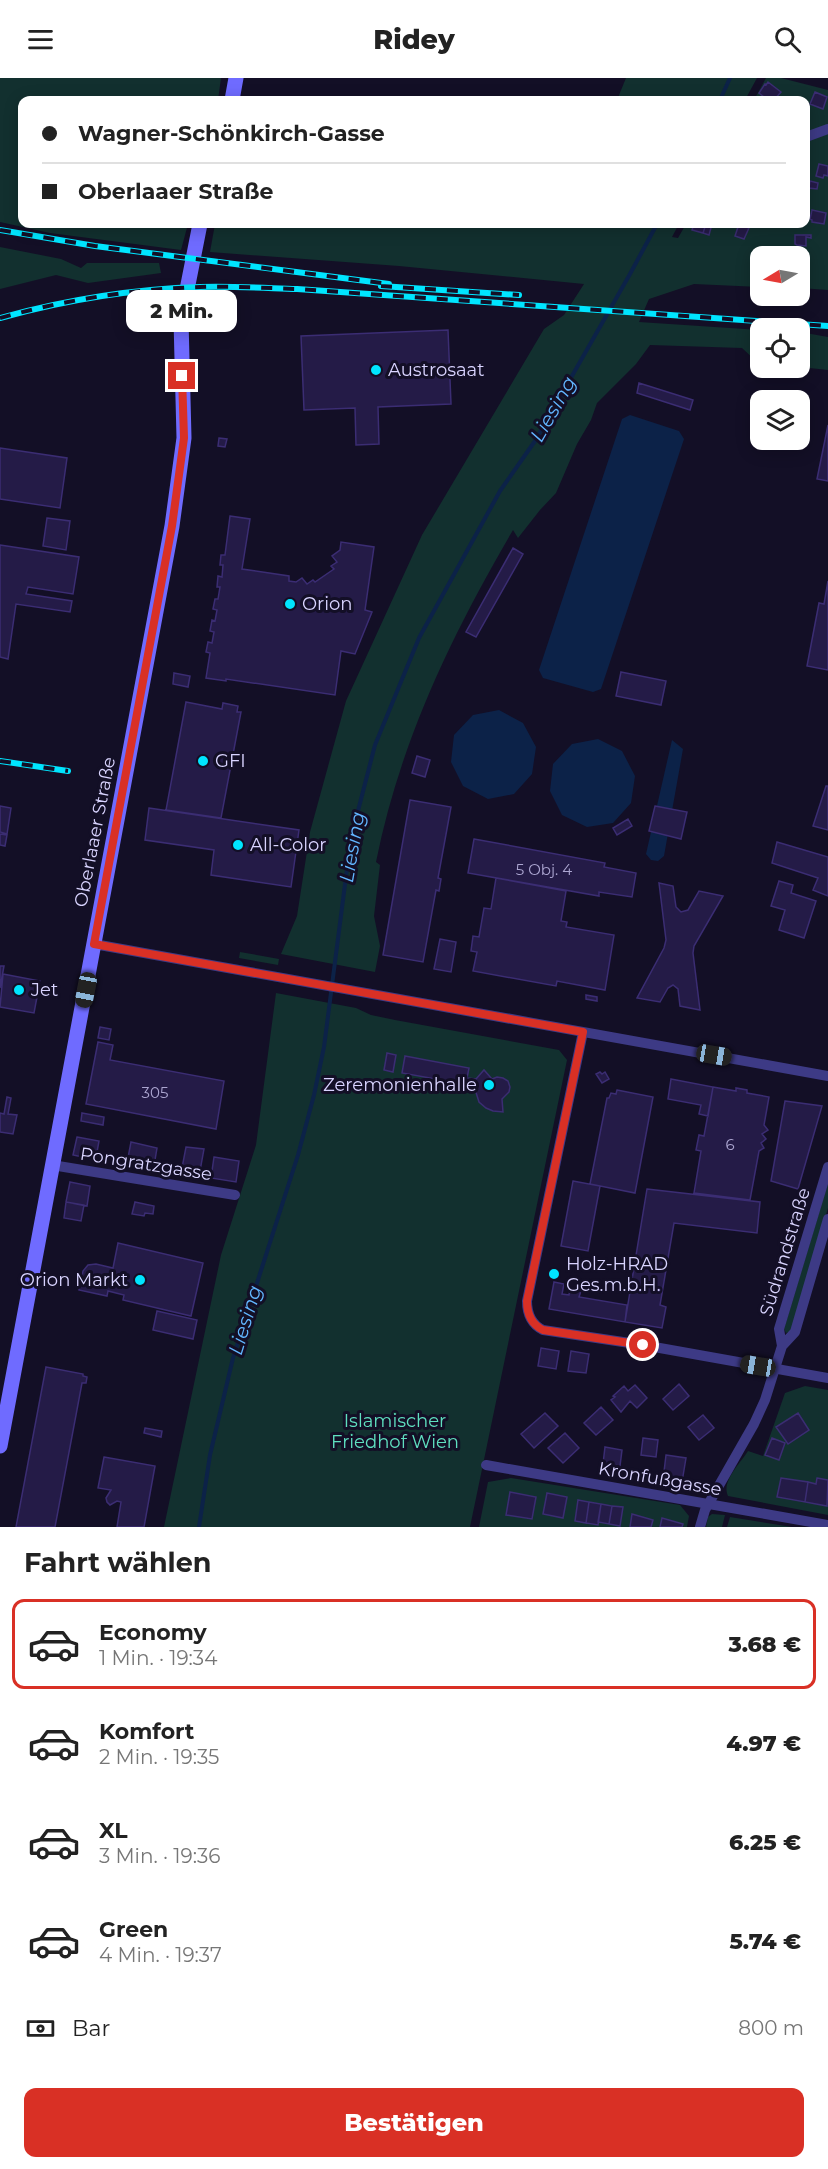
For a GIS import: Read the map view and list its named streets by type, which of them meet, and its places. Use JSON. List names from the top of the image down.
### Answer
{
  "streets": {
    "main road": ["Oberlaaer Straße"],
    "street": ["Pongratzgasse", "Südrandstraße", "Kronfußgasse"]
  },
  "crossings": [
    ["Oberlaaer Straße", "Pongratzgasse"],
    ["Südrandstraße", "Kronfußgasse"]
  ],
  "water": ["Liesing"],
  "parks": ["Islamischer Friedhof Wien"],
  "places": [
    "Austrosaat",
    "Orion",
    "GFI",
    "All-Color",
    "Jet",
    "Zeremonienhalle",
    "Holz-HRAD Ges.m.b.H.",
    "Orion Markt"
  ],
  "house_numbers": ["5 Obj. 4", "305", "6"],
  "north": "left",
  "page": {
    "header": "Ridey",
    "banner": ["Wagner-Schönkirch-Gasse", "Oberlaaer Straße"],
    "bubble": "2 Min.",
    "heading": "Fahrt wählen",
    "list": [
      {
        "name": "Economy",
        "note": "1 Min. · 19:34",
        "value": "3.68 €"
      },
      {
        "name": "Komfort",
        "note": "2 Min. · 19:35",
        "value": "4.97 €"
      },
      {
        "name": "XL",
        "note": "3 Min. · 19:36",
        "value": "6.25 €"
      },
      {
        "name": "Green",
        "note": "4 Min. · 19:37",
        "value": "5.74 €"
      }
    ],
    "pay": ["Bar", "800 m"],
    "buttons": "Bestätigen"
  }
}
